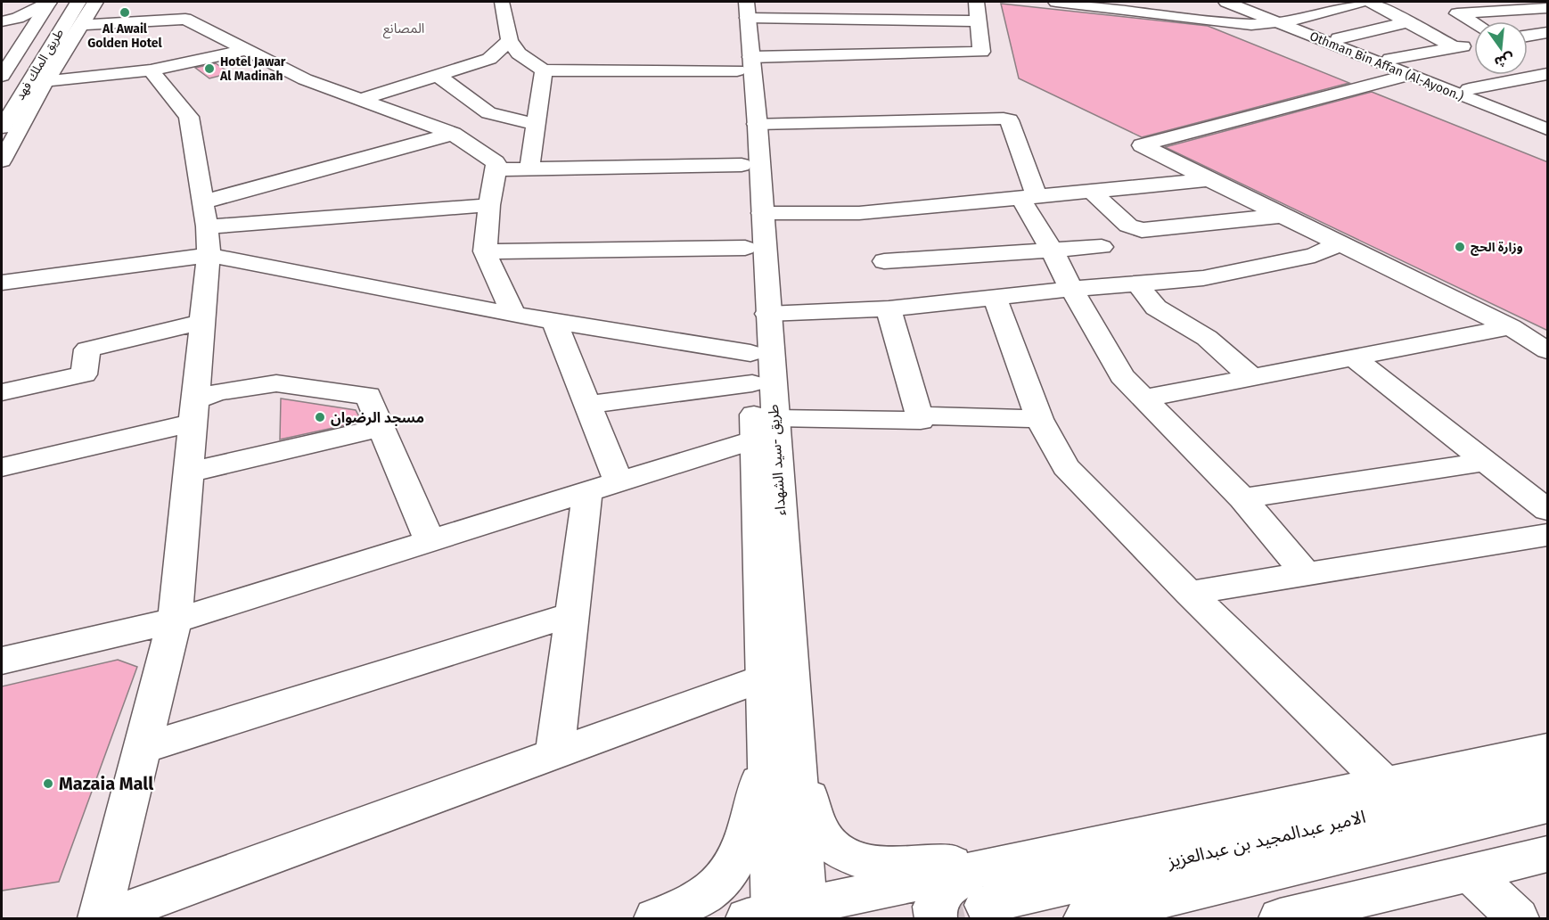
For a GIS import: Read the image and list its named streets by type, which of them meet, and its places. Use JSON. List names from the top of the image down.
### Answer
{
  "streets": {
    "street": [
      "طريق الملك فهد",
      "Othman Bin Affan (Al-Ayoon.)",
      "طريق -سيد الشهداء",
      "الامير عبدالمجيد بن عبدالعزيز"
    ]
  },
  "districts": ["المصانع"],
  "places": [
    "Al Awail Golden Hotel",
    "Hotel Jawar Al Madinah",
    "وزارة الحج",
    "مسجد الرضوان",
    "Mazaia Mall"
  ],
  "north": "bottom"
}
